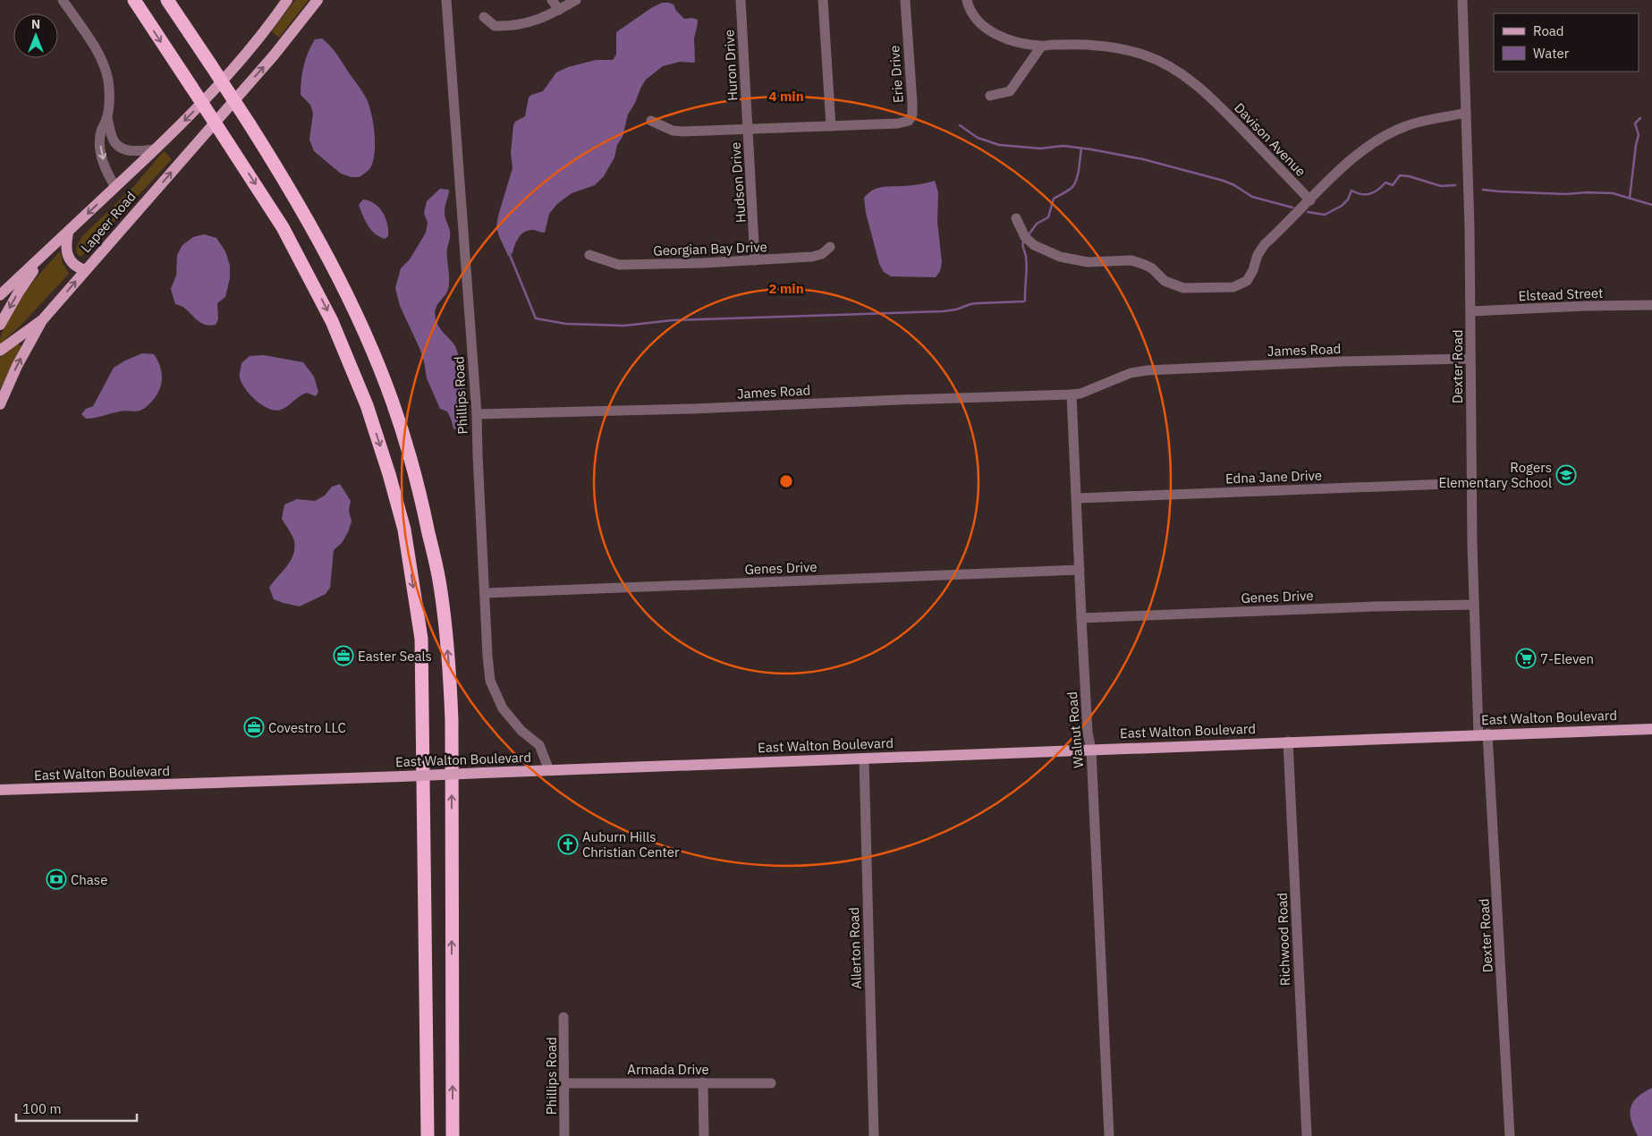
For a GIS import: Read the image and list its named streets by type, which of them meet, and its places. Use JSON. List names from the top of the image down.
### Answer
{
  "streets": {
    "main road": ["Lapeer Road", "East Walton Boulevard"],
    "street": [
      "Huron Drive",
      "Erie Drive",
      "Davison Avenue",
      "Hudson Drive",
      "Georgian Bay Drive",
      "Elstead Street",
      "James Road",
      "Dexter Road",
      "Phillips Road",
      "Edna Jane Drive",
      "Genes Drive",
      "Walnut Road",
      "Richwood Road",
      "Allerton Road",
      "Armada Drive"
    ]
  },
  "crossings": [
    ["Huron Drive", "Hudson Drive"],
    ["Hudson Drive", "Georgian Bay Drive"],
    ["Elstead Street", "Dexter Road"],
    ["James Road", "Dexter Road"],
    ["James Road", "Phillips Road"],
    ["James Road", "Walnut Road"],
    ["Dexter Road", "Edna Jane Drive"],
    ["Dexter Road", "Genes Drive"],
    ["Dexter Road", "East Walton Boulevard"],
    ["Phillips Road", "Genes Drive"],
    ["Phillips Road", "East Walton Boulevard"],
    ["Phillips Road", "Armada Drive"],
    ["Edna Jane Drive", "Walnut Road"],
    ["Genes Drive", "Walnut Road"],
    ["East Walton Boulevard", "Walnut Road"],
    ["East Walton Boulevard", "Richwood Road"],
    ["East Walton Boulevard", "Allerton Road"]
  ],
  "places": {
    "school or university": ["Rogers Elementary School"],
    "office": ["Easter Seals", "Covestro LLC"],
    "supermarket": ["7-Eleven"],
    "church": ["Auburn Hills Christian Center"],
    "bank": ["Chase"]
  },
  "legend": ["Road", "Water"],
  "scale_bar": "100 m",
  "north": "top",
  "rings": ["4 min", "2 min"]
}
